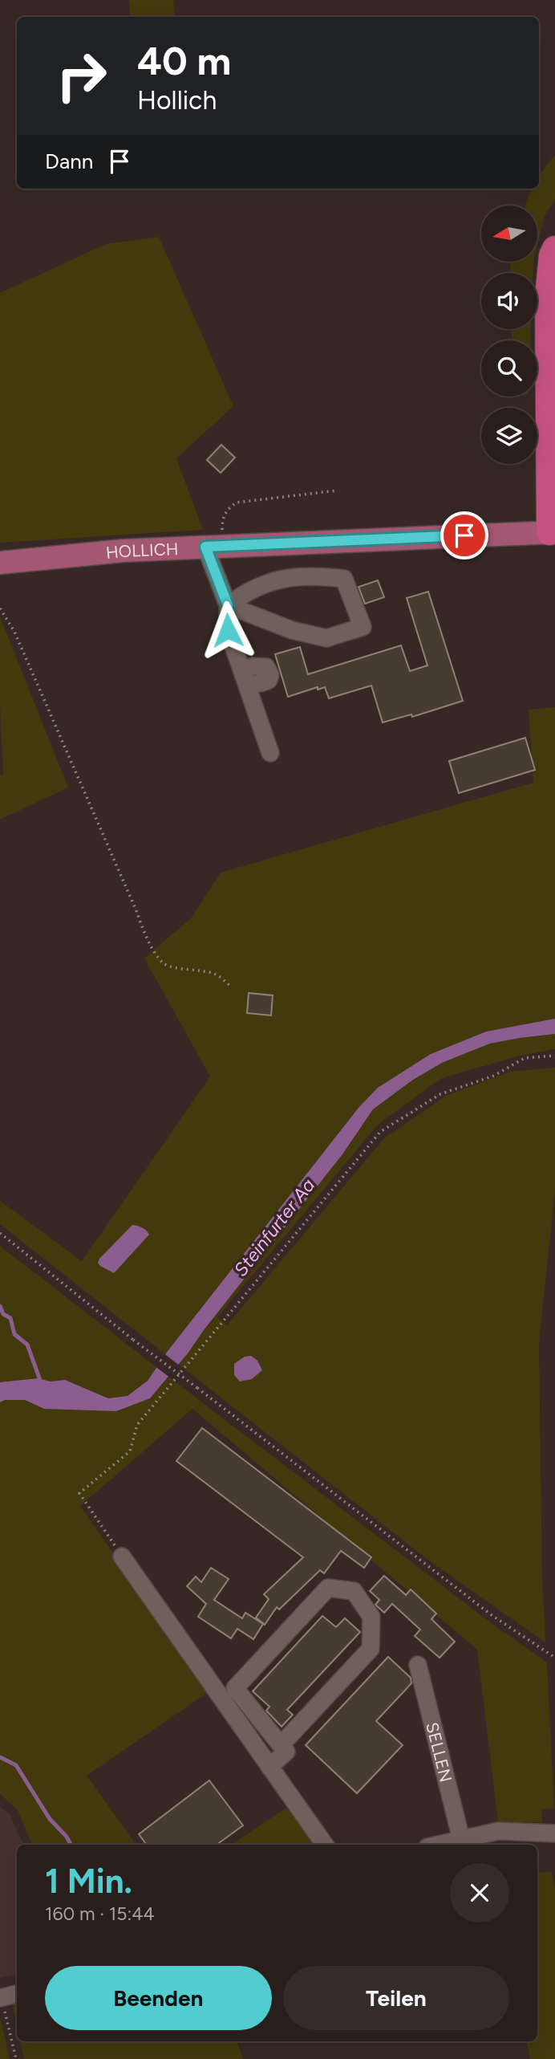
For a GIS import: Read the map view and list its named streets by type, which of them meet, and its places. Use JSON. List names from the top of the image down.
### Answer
{
  "streets": {
    "main road": ["HOLLICH"],
    "street": ["SELLEN"]
  },
  "water": ["Steinfurter Aa"],
  "north": "left",
  "page": {
    "turn": ["40 m", "Hollich"],
    "then": "Dann",
    "heading": ["1 Min.", "160 m · 15:44"],
    "buttons": ["Beenden", "Teilen"]
  }
}
